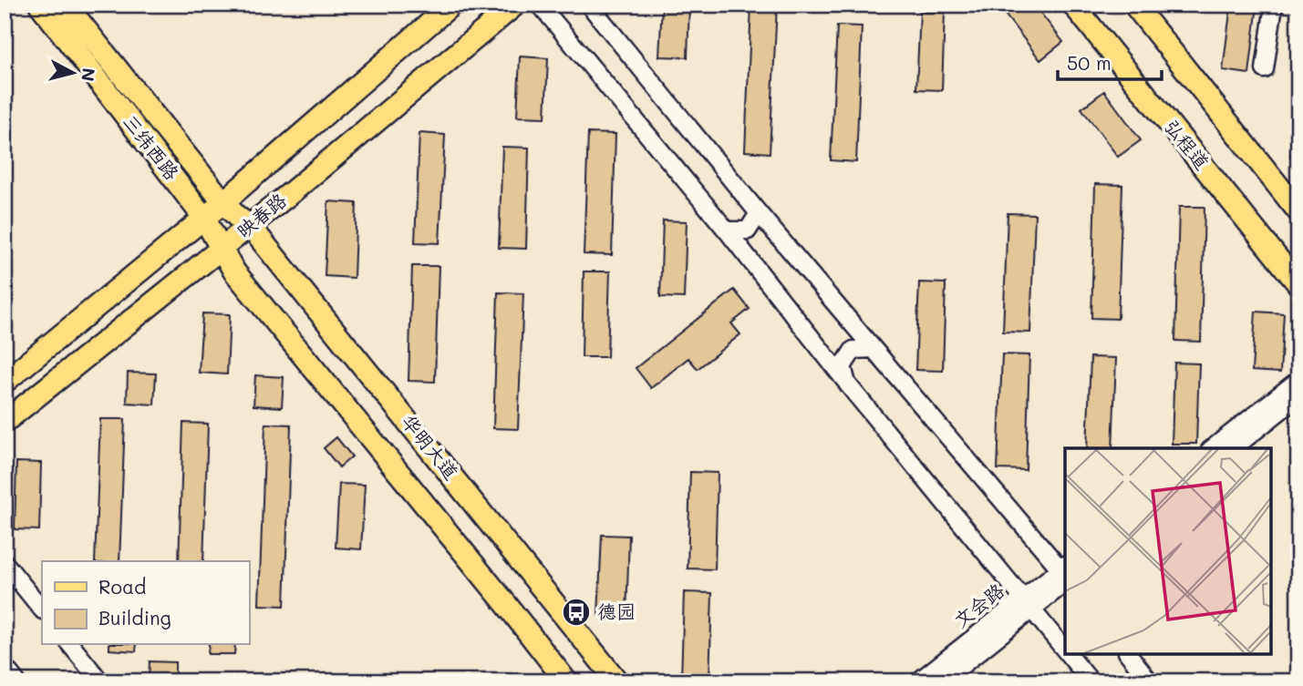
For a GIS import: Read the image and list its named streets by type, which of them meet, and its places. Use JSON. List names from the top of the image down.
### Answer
{
  "streets": {
    "main road": [
      "弘程道",
      "三纬西路",
      "映春路",
      "华明大道"
    ],
    "street": ["文会路"]
  },
  "crossings": [
    ["三纬西路", "映春路"],
    ["三纬西路", "华明大道"],
    ["映春路", "华明大道"]
  ],
  "places": {
    "bus stop": ["德园"]
  },
  "legend": ["Road", "Building"],
  "scale_bar": "50 m",
  "north": "right"
}
